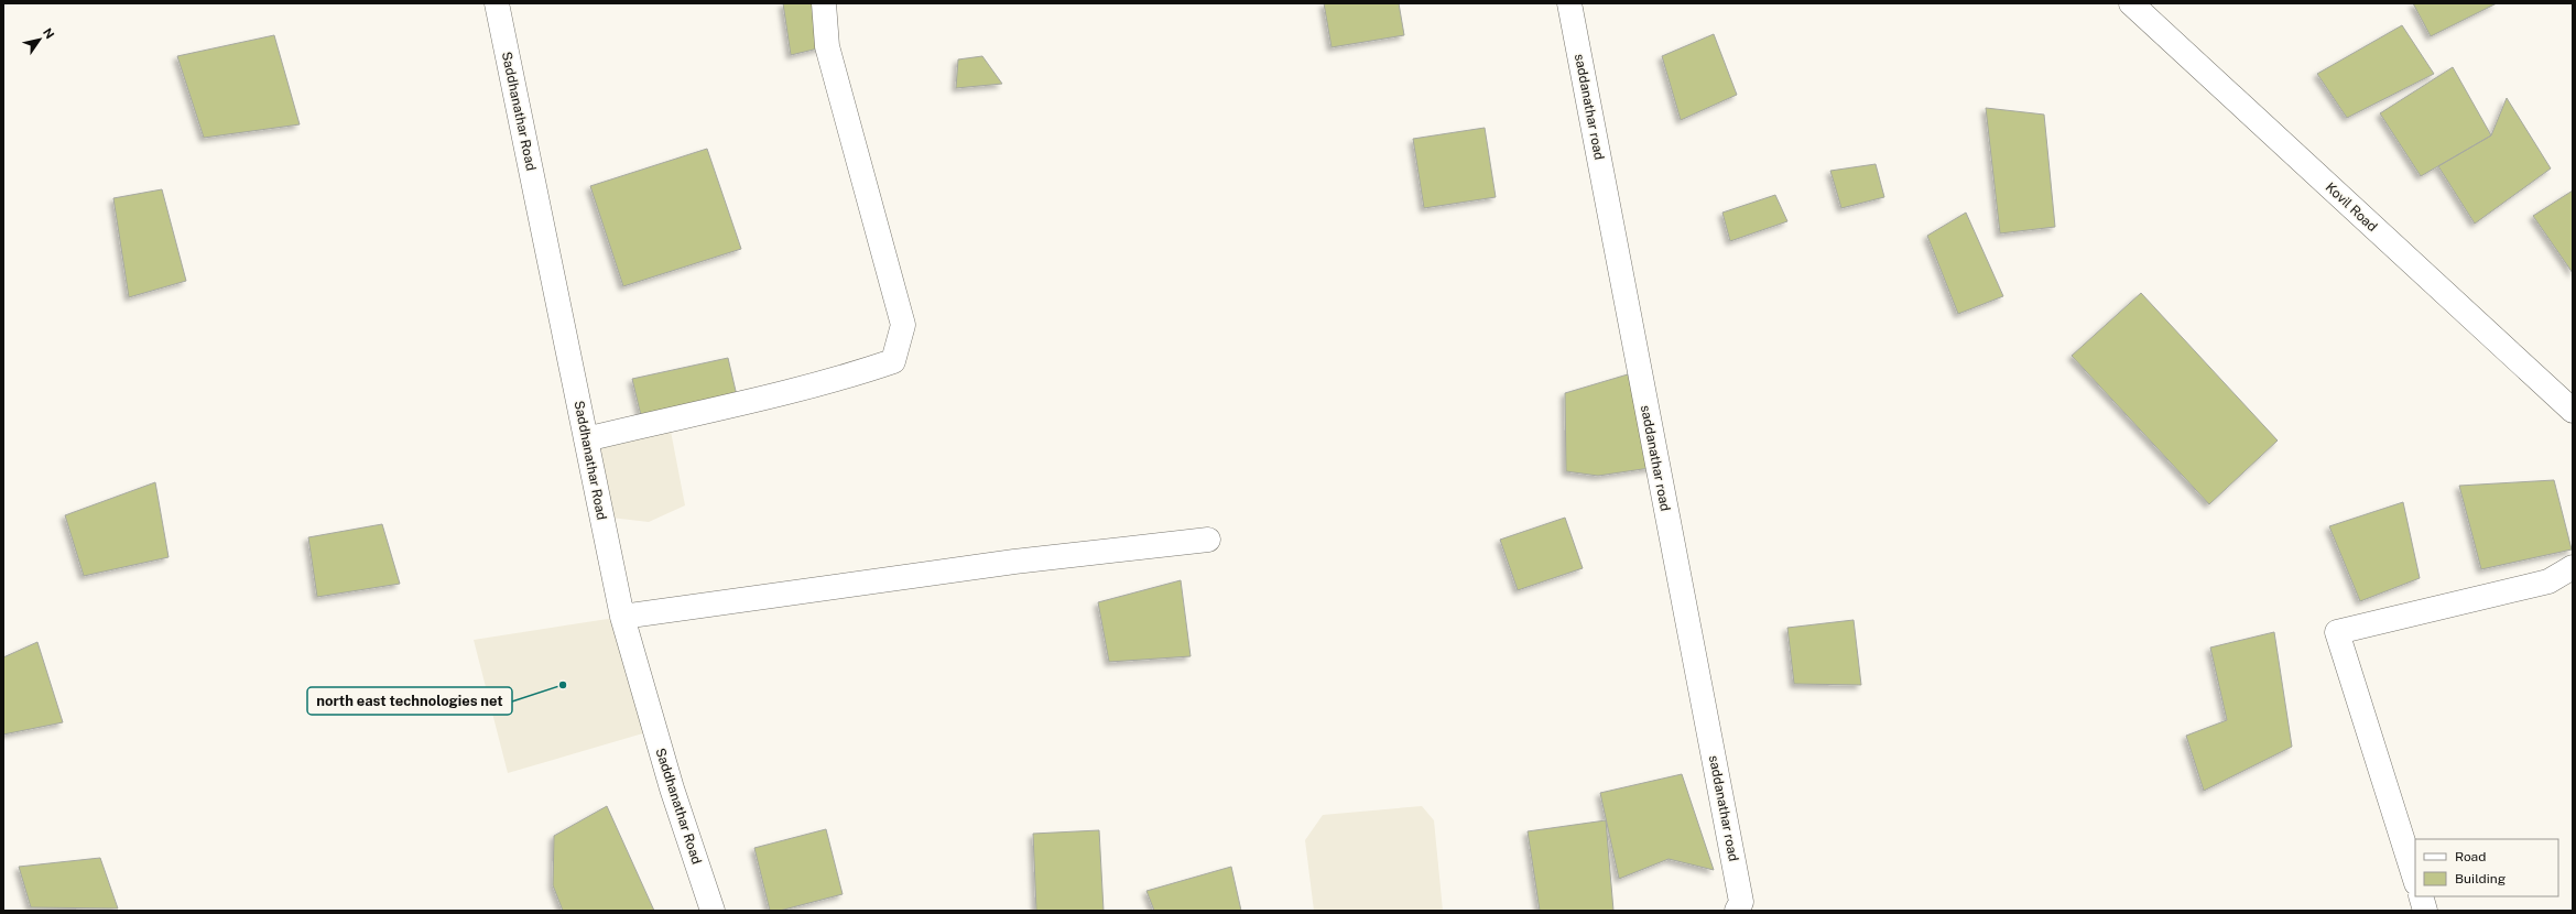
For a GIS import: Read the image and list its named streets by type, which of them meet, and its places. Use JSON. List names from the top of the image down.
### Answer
{
  "streets": {
    "street": ["saddanathar road", "Saddhanathar Road", "Kovil Road"]
  },
  "places": ["north east technologies net"],
  "legend": ["Road", "Building"],
  "north": "top right"
}
